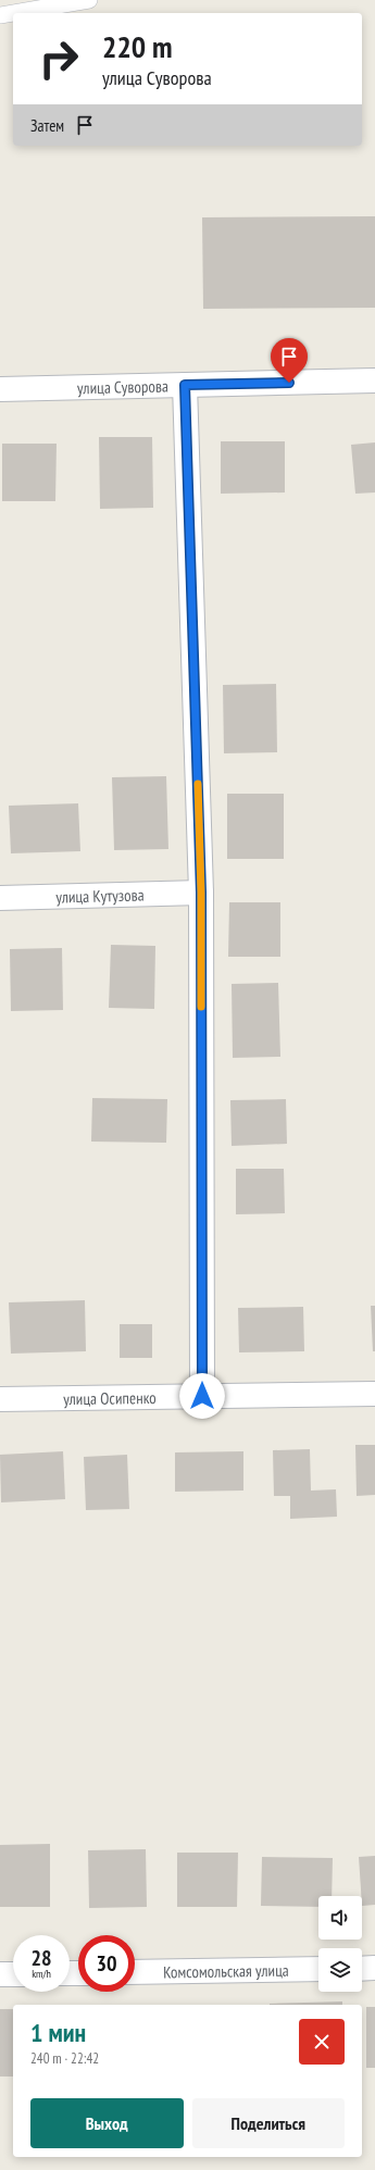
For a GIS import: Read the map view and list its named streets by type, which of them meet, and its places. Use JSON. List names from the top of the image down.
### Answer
{
  "streets": {
    "street": [
      "улица Суворова",
      "улица Кутузова",
      "улица Осипенко",
      "Комсомольская улица"
    ]
  },
  "page": {
    "turn": ["220 m", "улица Суворова"],
    "then": "Затем",
    "speed": "28 km/h",
    "limit": "30",
    "heading": ["1 мин", "240 m · 22:42"],
    "buttons": ["Выход", "Поделиться"]
  }
}
